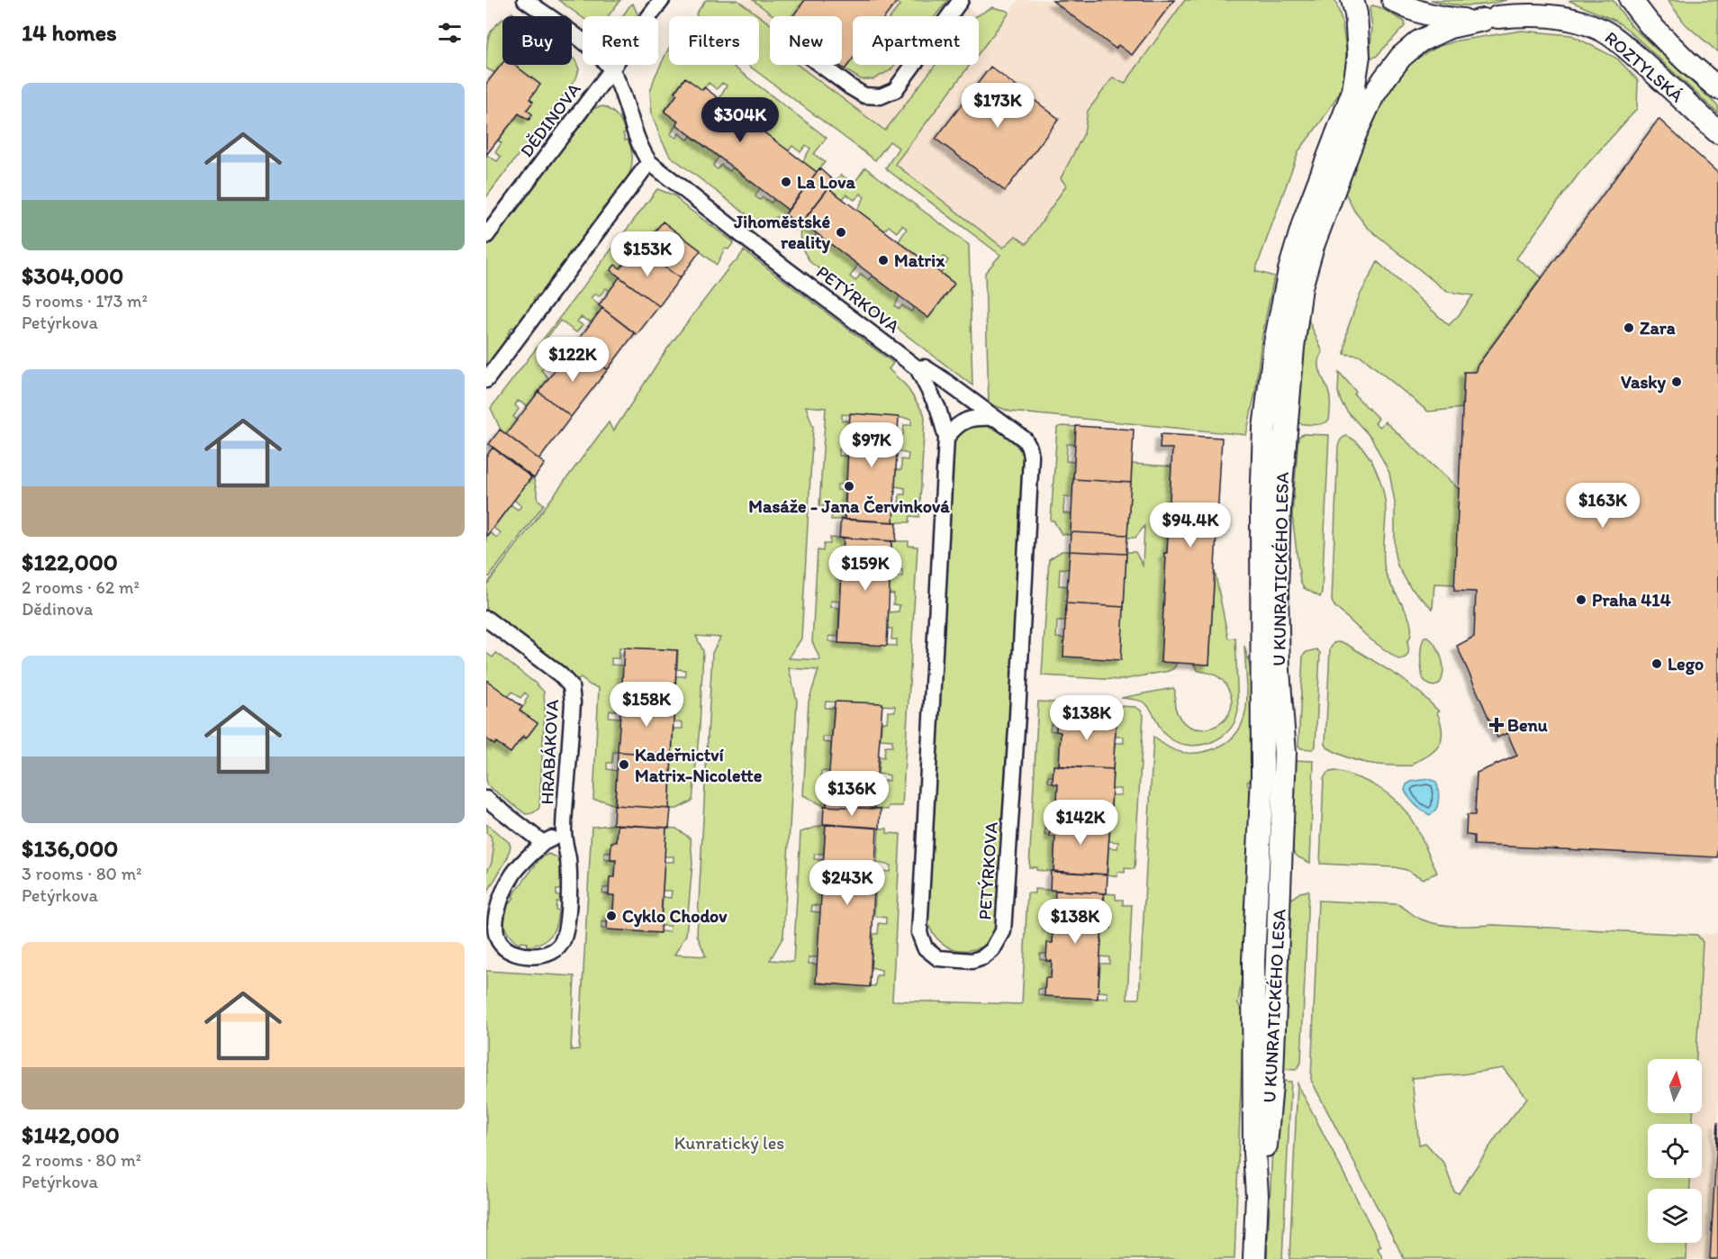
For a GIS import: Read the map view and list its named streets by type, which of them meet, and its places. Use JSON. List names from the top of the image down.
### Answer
{
  "streets": {
    "street": [
      "ROZTYLSKÁ",
      "DĚDINOVA",
      "PETÝRKOVA",
      "U KUNRATICKÉHO LESA",
      "HRABÁKOVA"
    ]
  },
  "crossings": [
    ["ROZTYLSKÁ", "U KUNRATICKÉHO LESA"],
    ["DĚDINOVA", "PETÝRKOVA"]
  ],
  "parks": ["Kunratický les"],
  "places": {
    "other": [
      "La Lova",
      "Jihoměstské reality",
      "Matrix",
      "Zara",
      "Vasky",
      "Masáže - Jana Červinková",
      "Praha 414",
      "Lego",
      "Kadeřnictví Matrix-Nicolette",
      "Cyklo Chodov"
    ],
    "health": ["Benu"]
  },
  "north": "top",
  "page": {
    "heading": "14 homes",
    "chip": [
      "Buy",
      "Rent",
      "Filters",
      "New",
      "Apartment"
    ],
    "list": [
      {
        "name": "$304,000",
        "note": "5 rooms · 173 m² · Petýrkova"
      },
      {
        "name": "$122,000",
        "note": "2 rooms · 62 m² · Dědinova"
      },
      {
        "name": "$136,000",
        "note": "3 rooms · 80 m² · Petýrkova"
      },
      {
        "name": "$142,000",
        "note": "2 rooms · 80 m² · Petýrkova"
      }
    ],
    "price": [
      "$173K",
      "$304K",
      "$153K",
      "$122K",
      "$97K",
      "$163K",
      "$94.4K",
      "$159K",
      "$158K",
      "$138K",
      "$136K",
      "$142K",
      "$243K",
      "$138K"
    ]
  }
}
